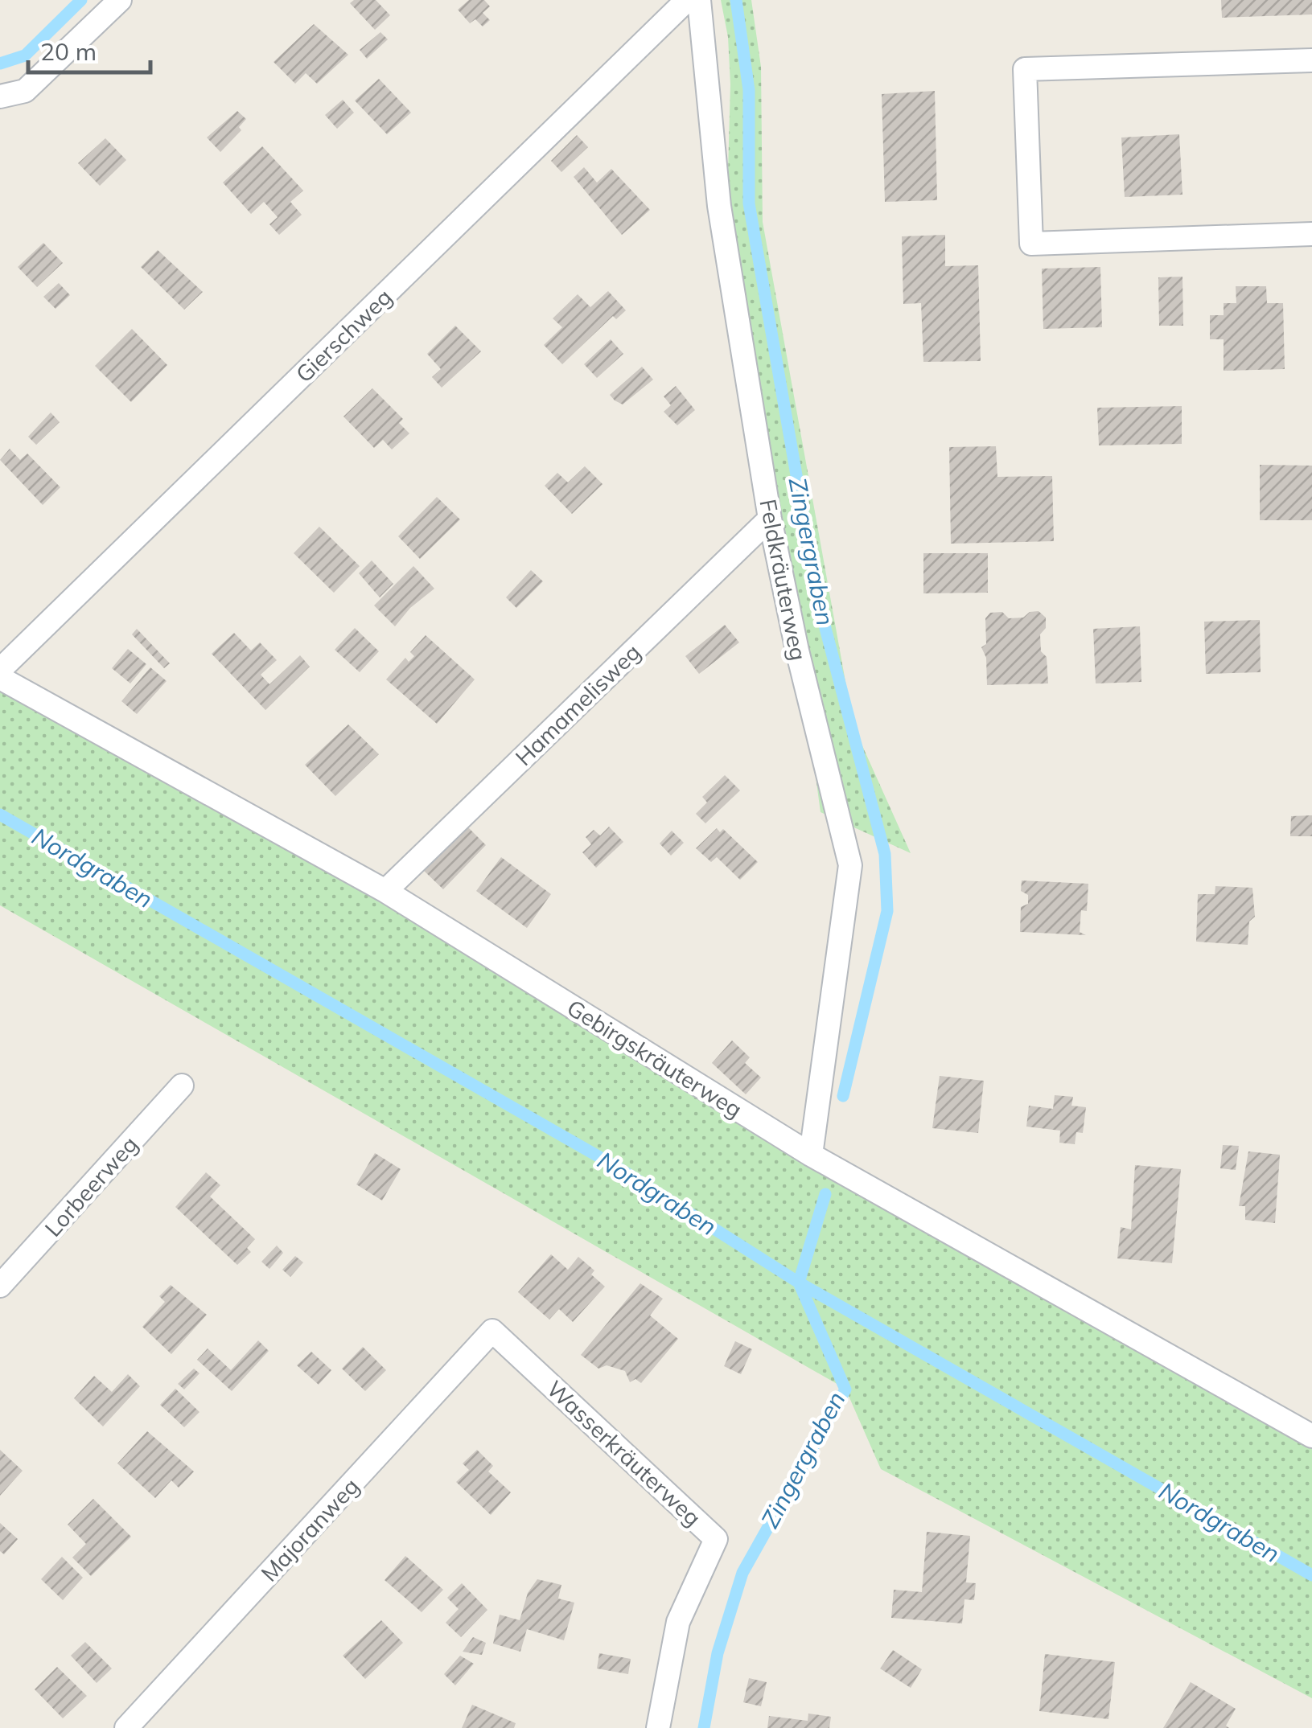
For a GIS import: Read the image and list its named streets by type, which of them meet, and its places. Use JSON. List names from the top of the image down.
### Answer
{
  "streets": {
    "lane": [
      "Gierschweg",
      "Feldkräuterweg",
      "Hamamelisweg",
      "Gebirgskräuterweg",
      "Lorbeerweg",
      "Wasserkräuterweg",
      "Majoranweg"
    ]
  },
  "crossings": [
    ["Feldkräuterweg", "Hamamelisweg"],
    ["Feldkräuterweg", "Gebirgskräuterweg"],
    ["Hamamelisweg", "Gebirgskräuterweg"],
    ["Wasserkräuterweg", "Majoranweg"]
  ],
  "water": ["Zingergraben", "Nordgraben"],
  "scale_bar": "20 m"
}
